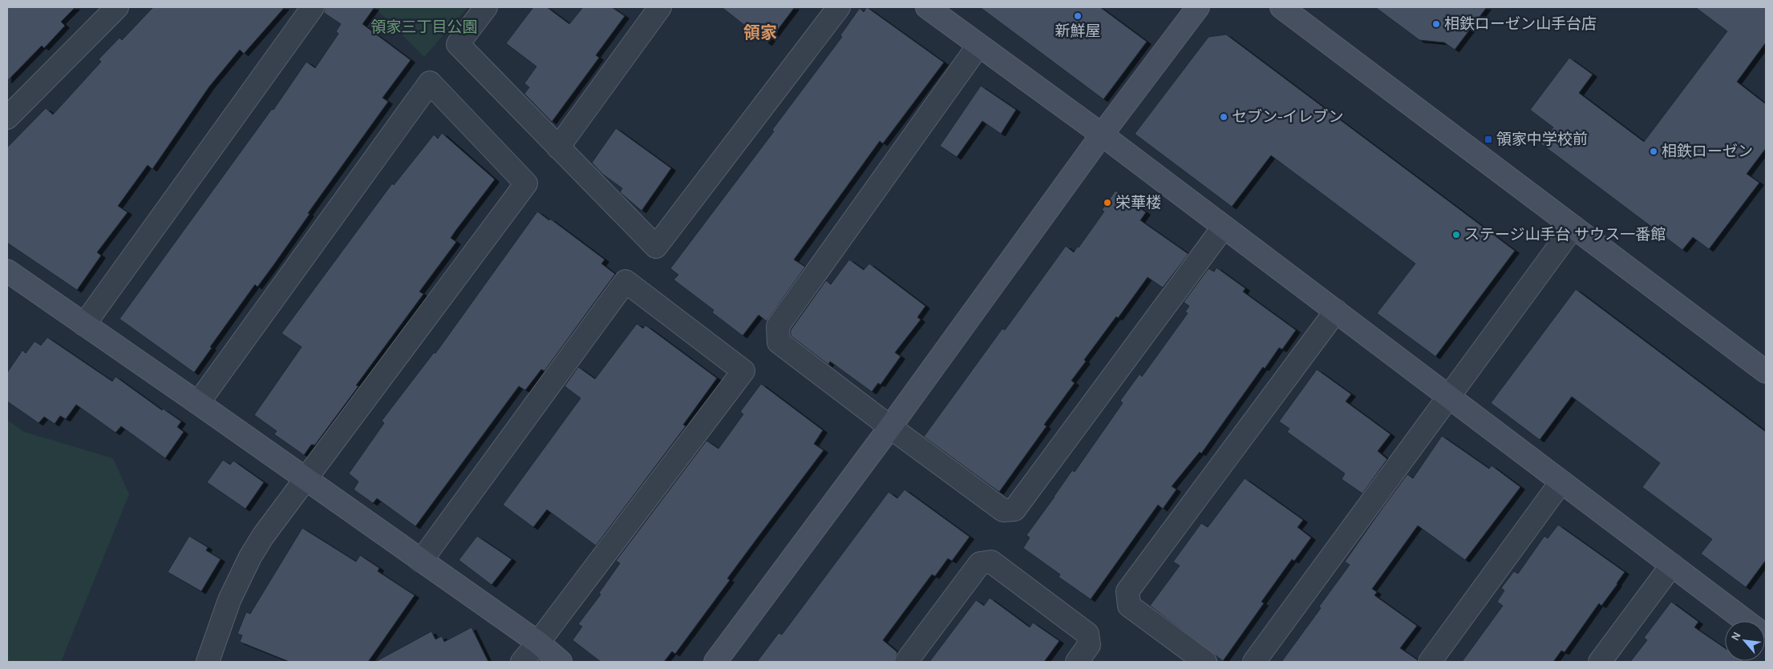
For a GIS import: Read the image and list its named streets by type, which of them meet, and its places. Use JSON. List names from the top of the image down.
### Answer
{
  "districts": ["領家"],
  "parks": ["領家三丁目公園"],
  "places": {
    "other": [
      "新鮮屋",
      "相鉄ローゼン山手台店",
      "セブン-イレブン",
      "相鉄ローゼン",
      "栄華楼",
      "ステージ山手台 サウス一番館"
    ],
    "transit": ["領家中学校前"]
  },
  "north": "top left"
}
